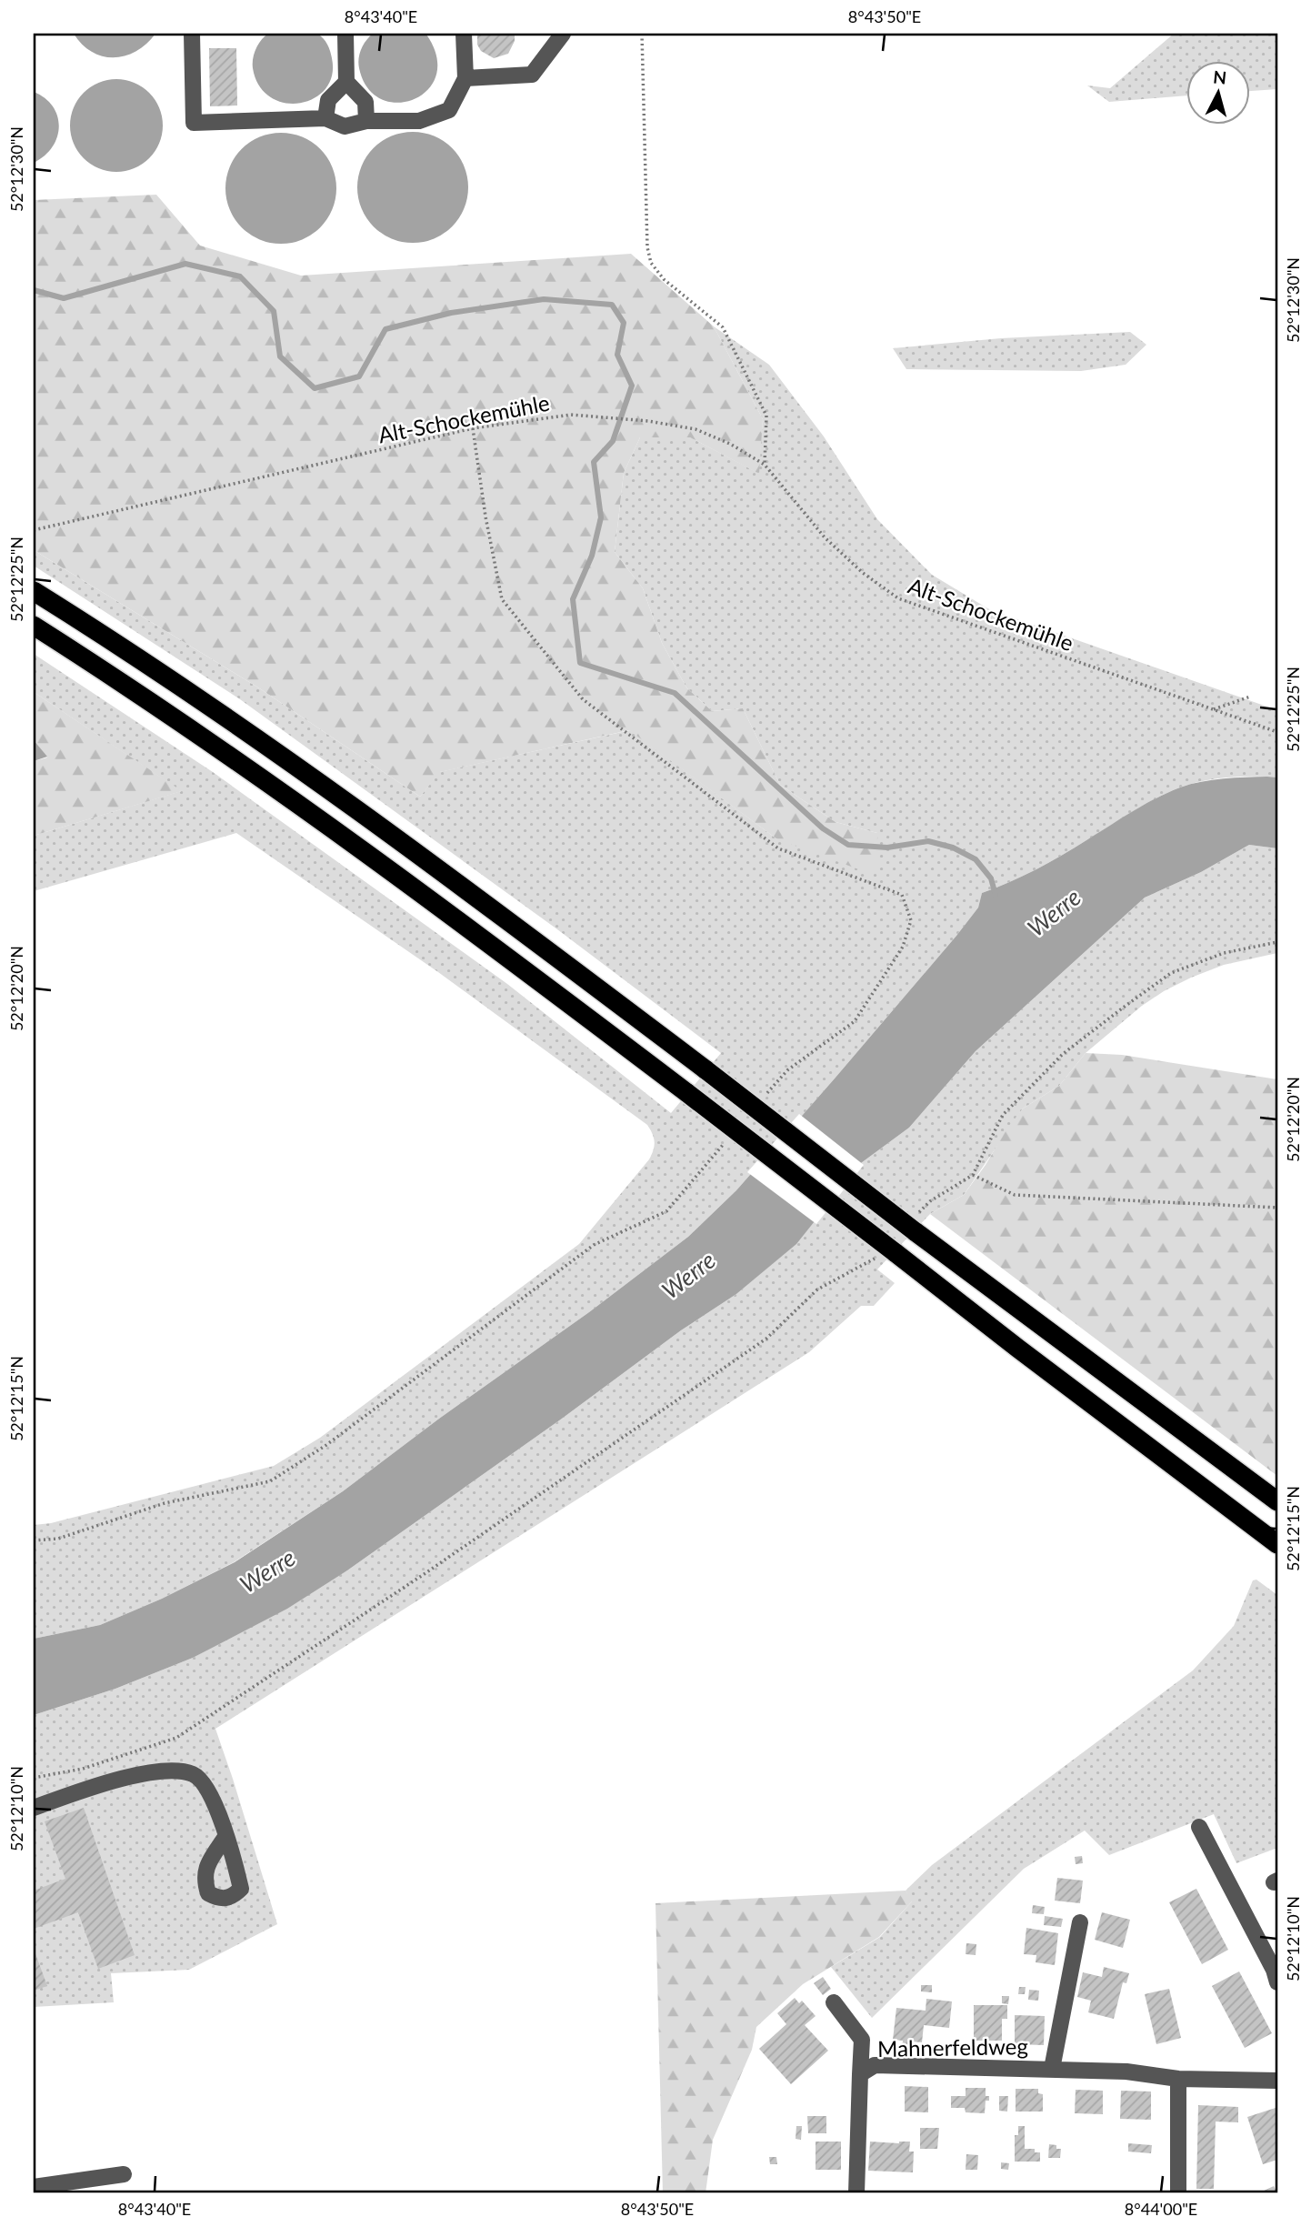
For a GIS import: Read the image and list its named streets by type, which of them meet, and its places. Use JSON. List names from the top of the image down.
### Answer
{
  "streets": {
    "street": ["Mahnerfeldweg"],
    "path": ["Alt-Schockemühle"]
  },
  "water": ["Werre"],
  "north": "top",
  "coordinates": [
    "8°43'40\"E",
    "8°43'50\"E",
    "52°12'30\"N",
    "52°12'25\"N",
    "52°12'20\"N",
    "52°12'15\"N",
    "52°12'10\"N",
    "8°44'00\"E"
  ]
}
